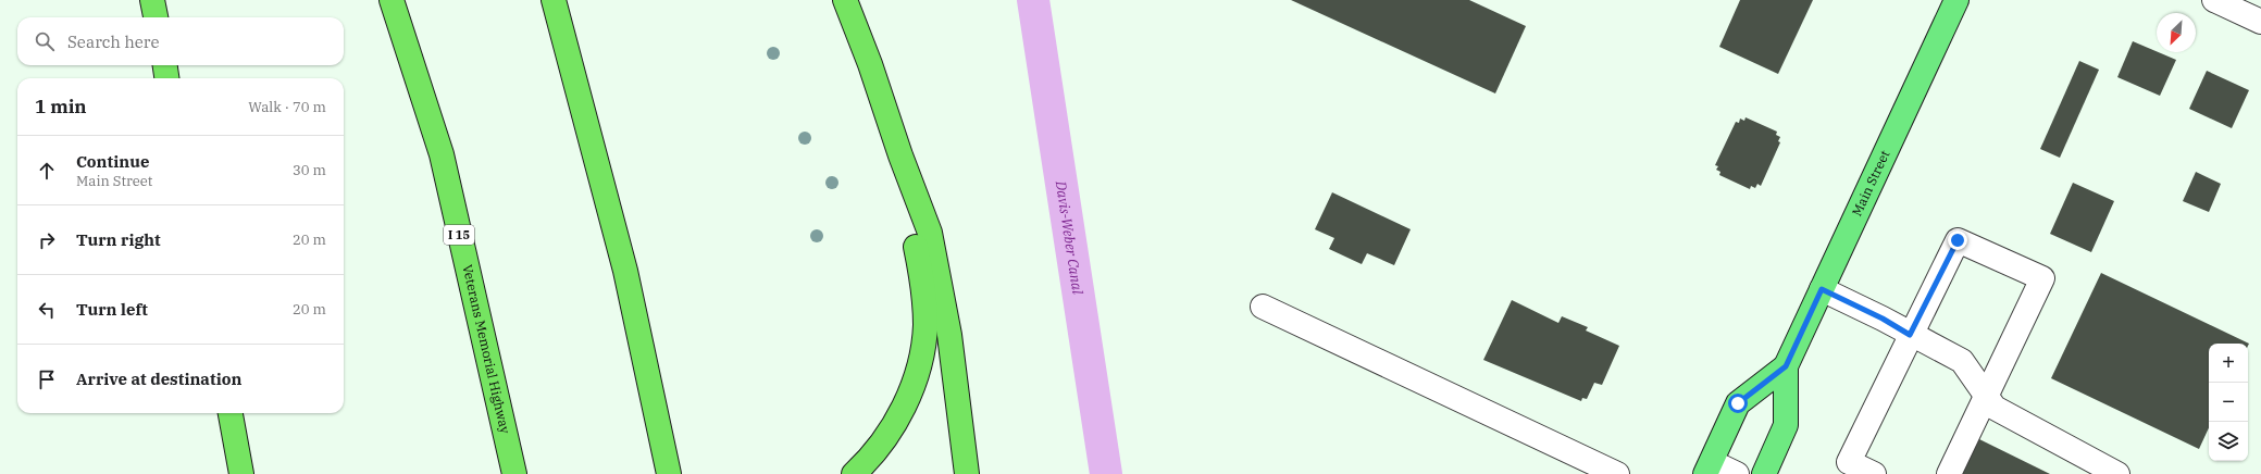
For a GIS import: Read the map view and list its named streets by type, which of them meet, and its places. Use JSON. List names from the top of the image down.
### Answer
{
  "streets": {
    "highway": ["I 15", "Veterans Memorial Highway"],
    "main road": ["Main Street"]
  },
  "water": ["Davis-Weber Canal"],
  "north": "bottom left",
  "page": {
    "search": "Search here",
    "heading": ["1 min", "Walk · 70 m"],
    "list": [
      ["Continue", "Main Street", "30 m"],
      ["Turn right", "20 m"],
      ["Turn left", "20 m"],
      "Arrive at destination"
    ],
    "map_buttons": ["+", "−"]
  }
}
